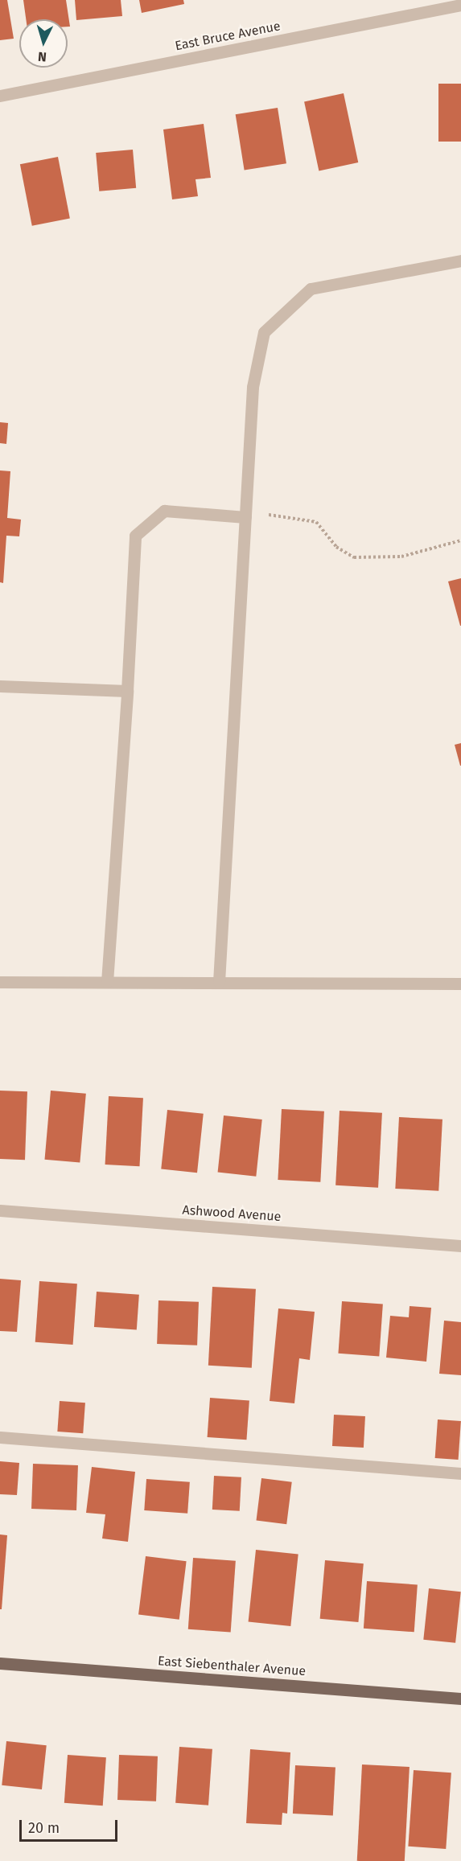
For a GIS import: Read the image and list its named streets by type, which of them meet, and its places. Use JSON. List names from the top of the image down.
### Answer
{
  "streets": {
    "main road": ["East Siebenthaler Avenue"],
    "street": ["East Bruce Avenue", "Ashwood Avenue"]
  },
  "scale_bar": "20 m",
  "north": "bottom"
}
